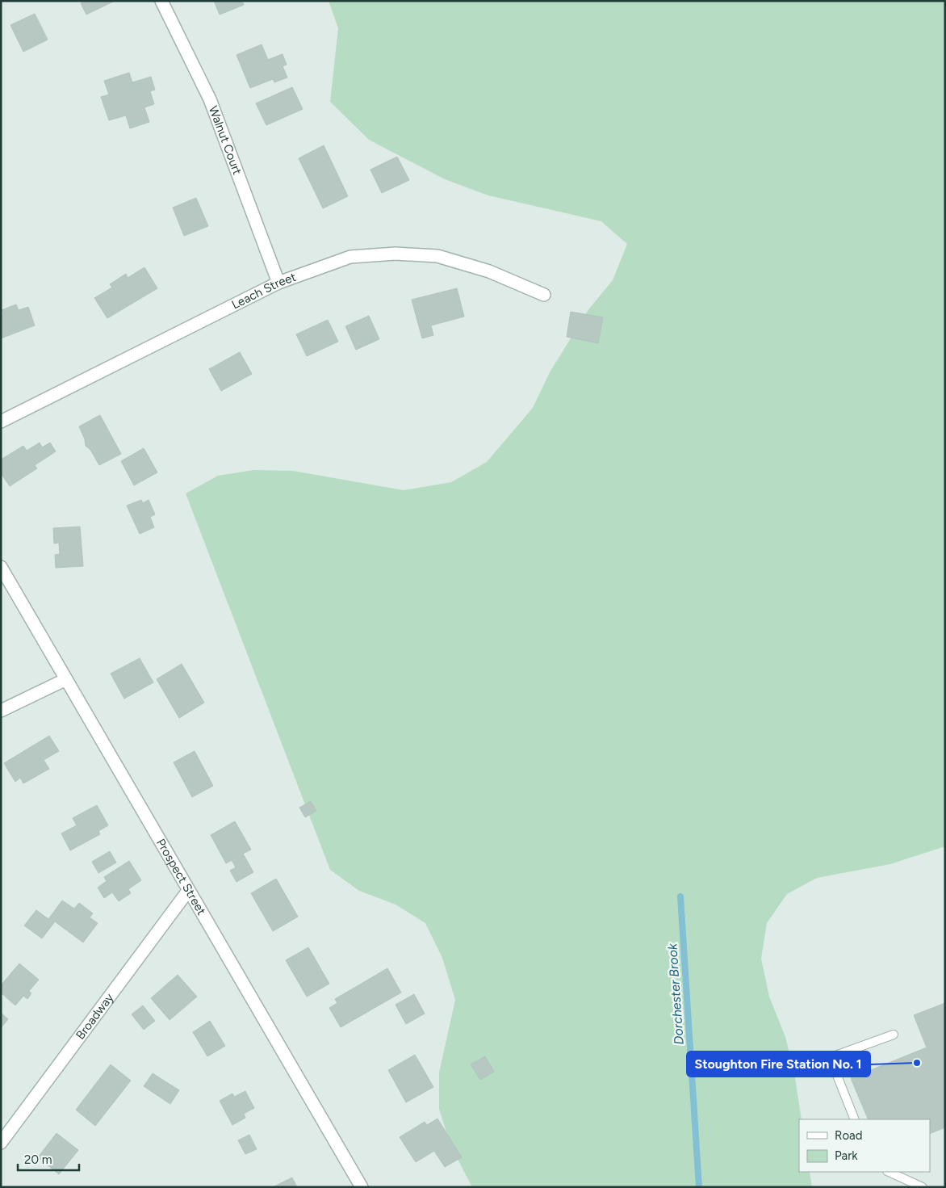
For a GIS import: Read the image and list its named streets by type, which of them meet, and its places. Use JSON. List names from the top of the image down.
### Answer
{
  "streets": {
    "street": [
      "Walnut Court",
      "Leach Street",
      "Prospect Street",
      "Broadway"
    ]
  },
  "crossings": [
    ["Walnut Court", "Leach Street"],
    ["Prospect Street", "Broadway"]
  ],
  "water": ["Dorchester Brook"],
  "places": ["Stoughton Fire Station No. 1"],
  "legend": ["Road", "Park"],
  "scale_bar": "20 m"
}
